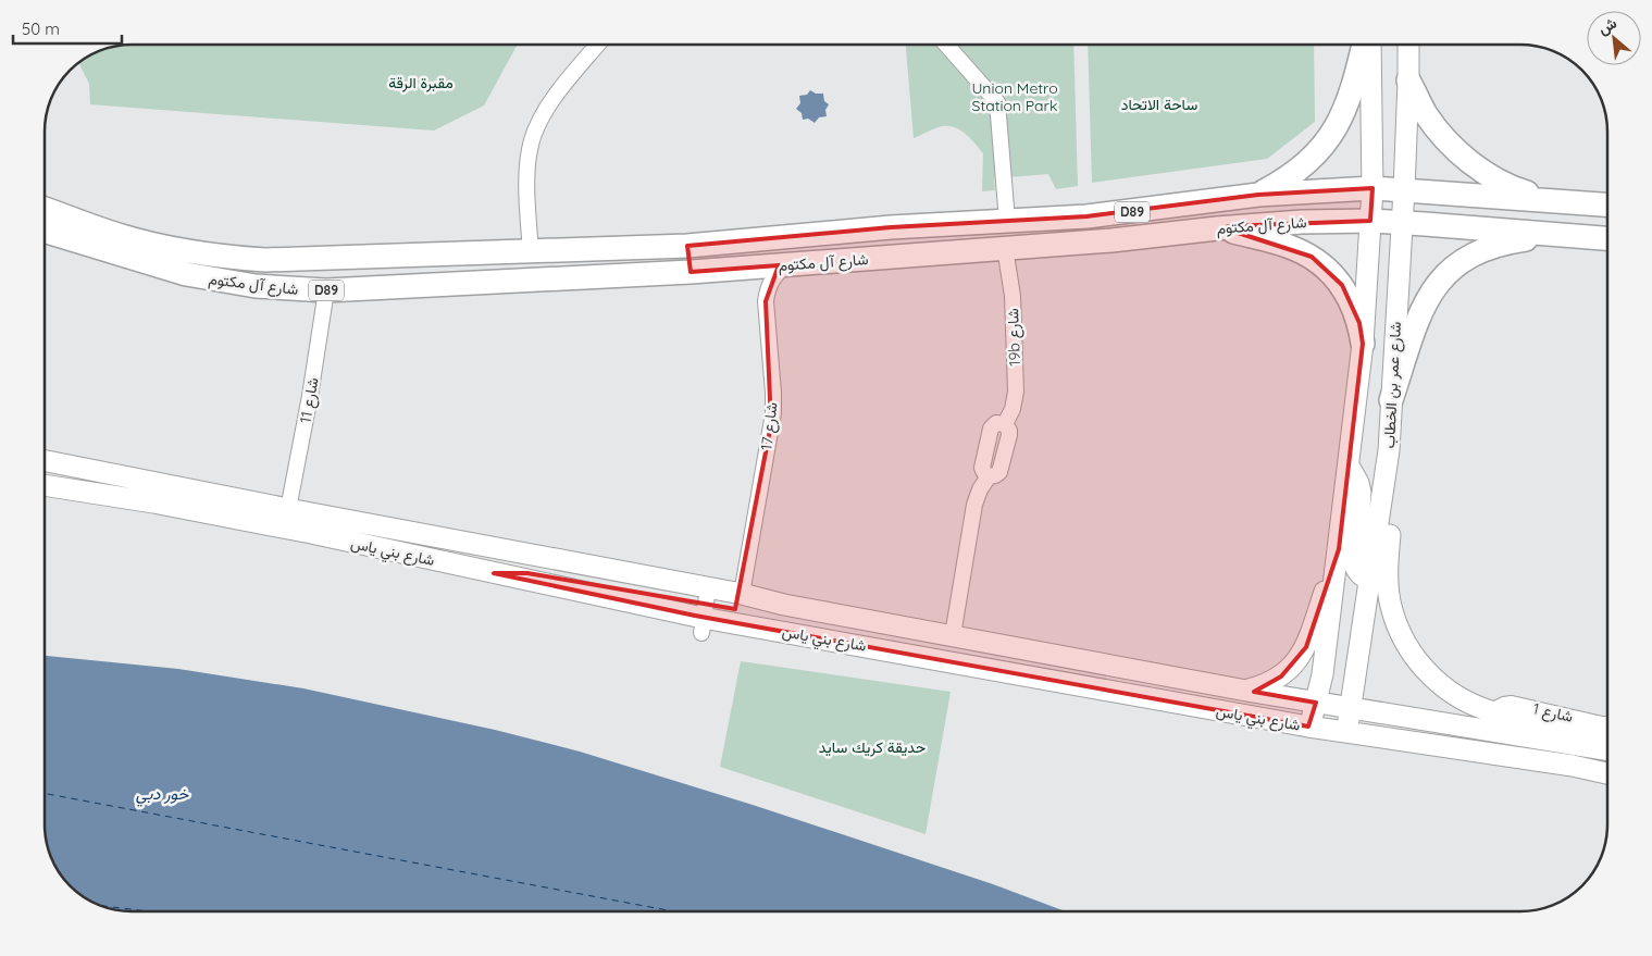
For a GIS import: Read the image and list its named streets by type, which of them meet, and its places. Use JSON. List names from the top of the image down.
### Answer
{
  "streets": {
    "main road": [
      "D89",
      "شارع آل مكتوم",
      "شارع عمر بن الخطاب",
      "شارع بني ياس"
    ],
    "street": [
      "19b شارع",
      "شارع 11",
      "شارع 17",
      "شارع 1"
    ]
  },
  "crossings": [
    ["شارع آل مكتوم", "19b شارع"],
    ["شارع آل مكتوم", "شارع عمر بن الخطاب"],
    ["شارع آل مكتوم", "شارع 11"],
    ["شارع آل مكتوم", "شارع 17"],
    ["19b شارع", "شارع بني ياس"],
    ["شارع عمر بن الخطاب", "شارع بني ياس"],
    ["شارع 11", "شارع بني ياس"],
    ["شارع 17", "شارع بني ياس"]
  ],
  "water": ["خور دبي"],
  "parks": [
    "مقبرة الرقة",
    "Union Metro Station Park",
    "ساحة الاتحاد",
    "حديقة كريك سايد"
  ],
  "scale_bar": "50 m",
  "north": "top left"
}
